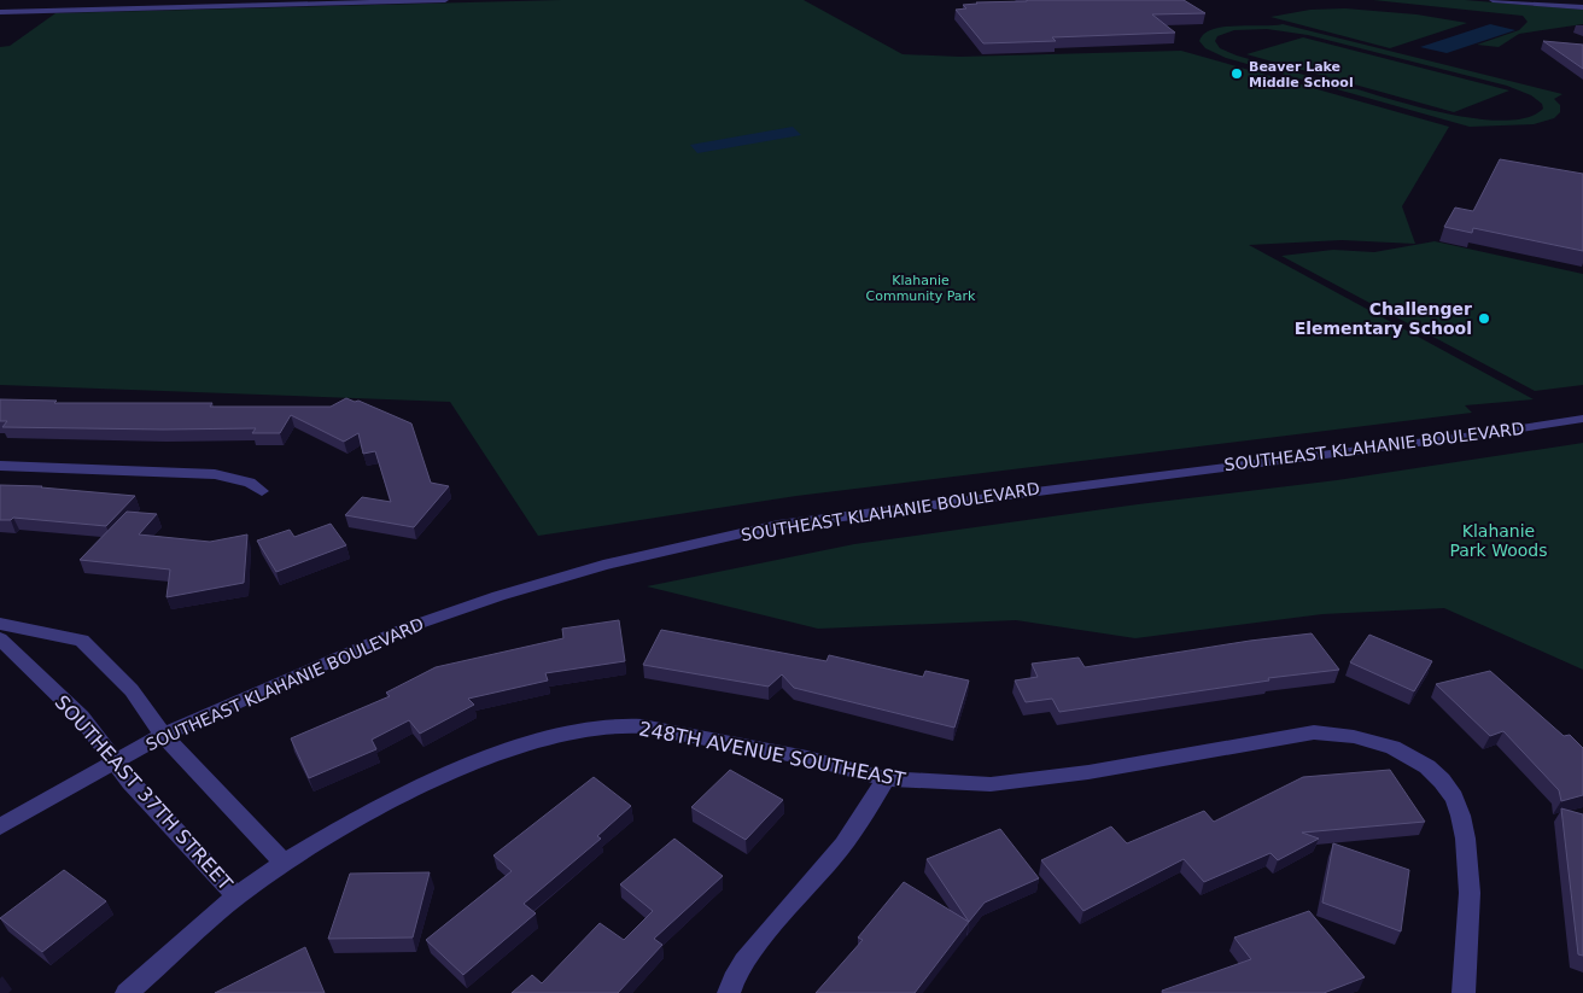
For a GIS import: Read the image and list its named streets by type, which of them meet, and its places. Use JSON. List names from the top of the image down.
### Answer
{
  "streets": {
    "street": ["SOUTHEAST KLAHANIE BOULEVARD", "248TH AVENUE SOUTHEAST", "SOUTHEAST 37TH STREET"]
  },
  "crossings": [
    ["SOUTHEAST KLAHANIE BOULEVARD", "SOUTHEAST 37TH STREET"],
    ["248TH AVENUE SOUTHEAST", "SOUTHEAST 37TH STREET"]
  ],
  "parks": ["Klahanie Community Park", "Klahanie Park Woods"],
  "places": ["Beaver Lake Middle School", "Challenger Elementary School"]
}
